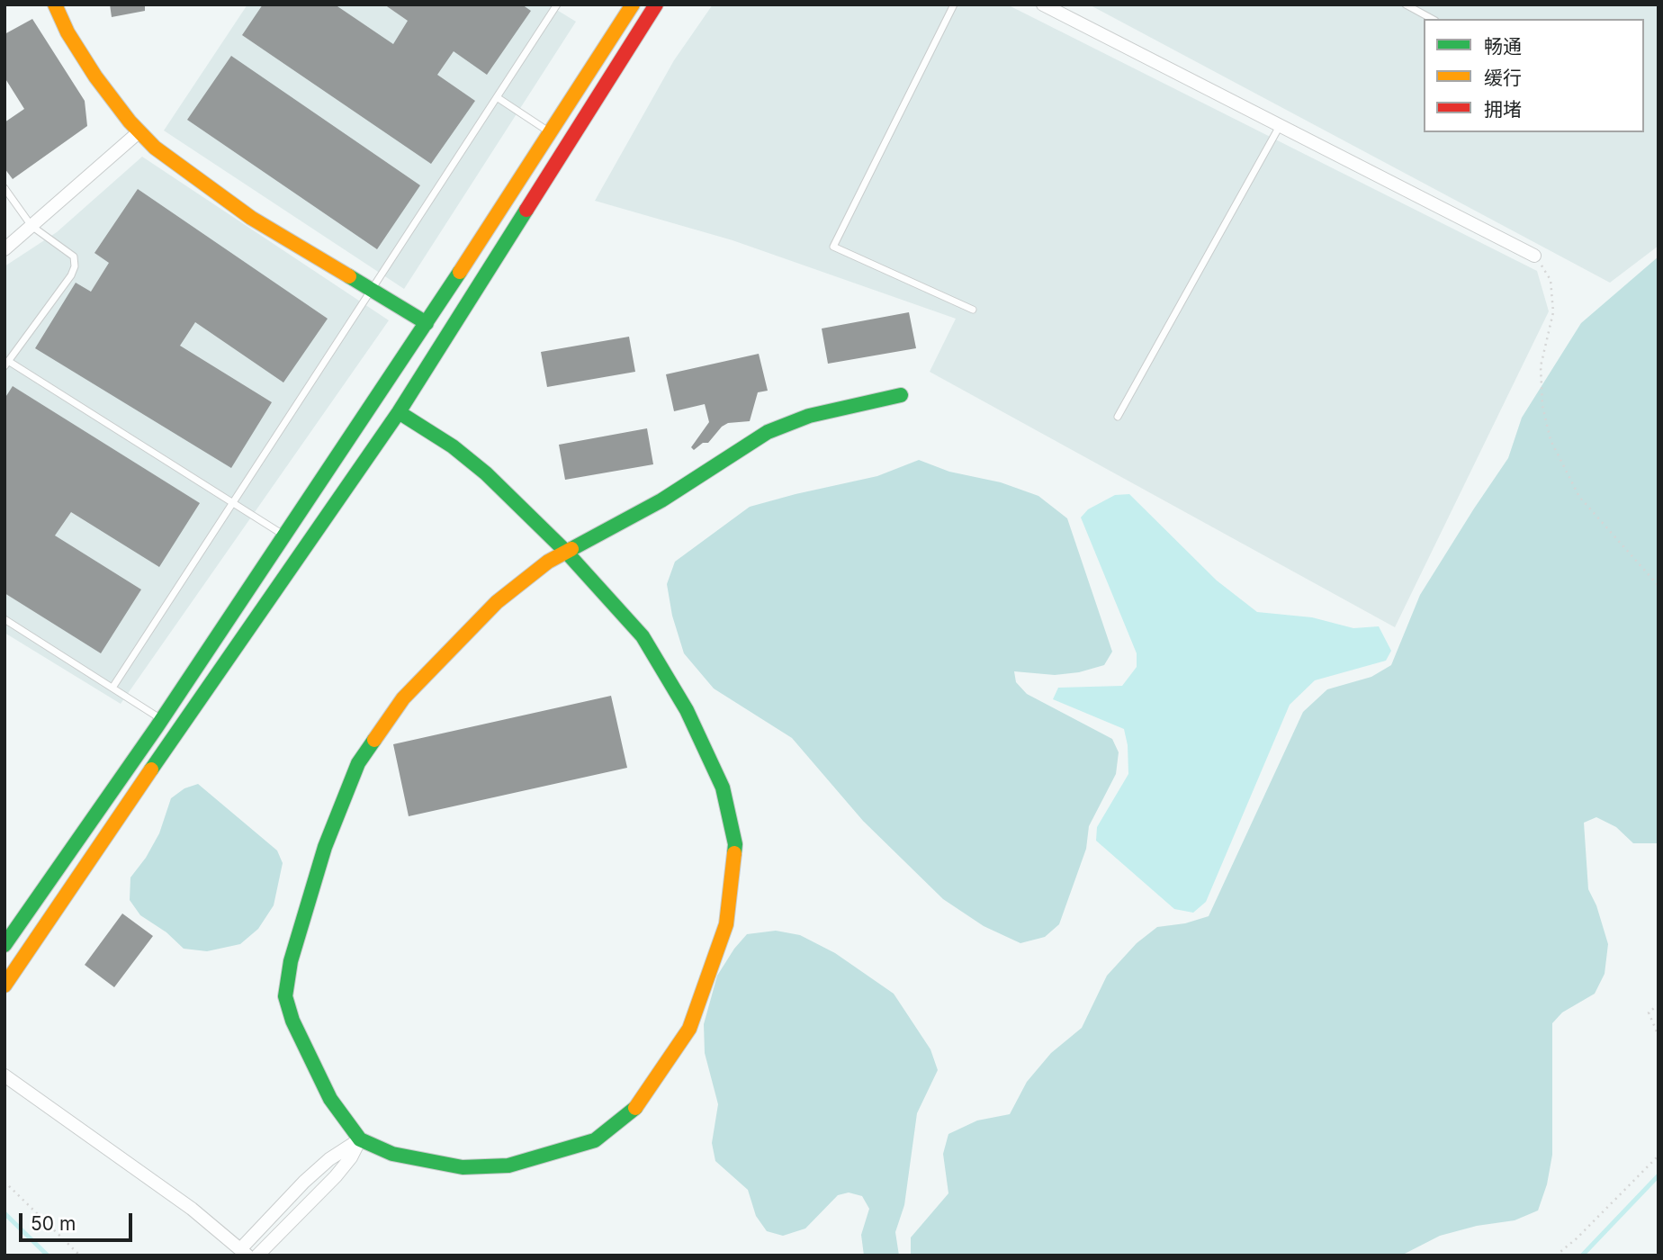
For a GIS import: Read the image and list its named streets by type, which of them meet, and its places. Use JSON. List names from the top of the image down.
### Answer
{
  "legend": ["畅通", "缓行", "拥堵"],
  "scale_bar": "50 m"
}
